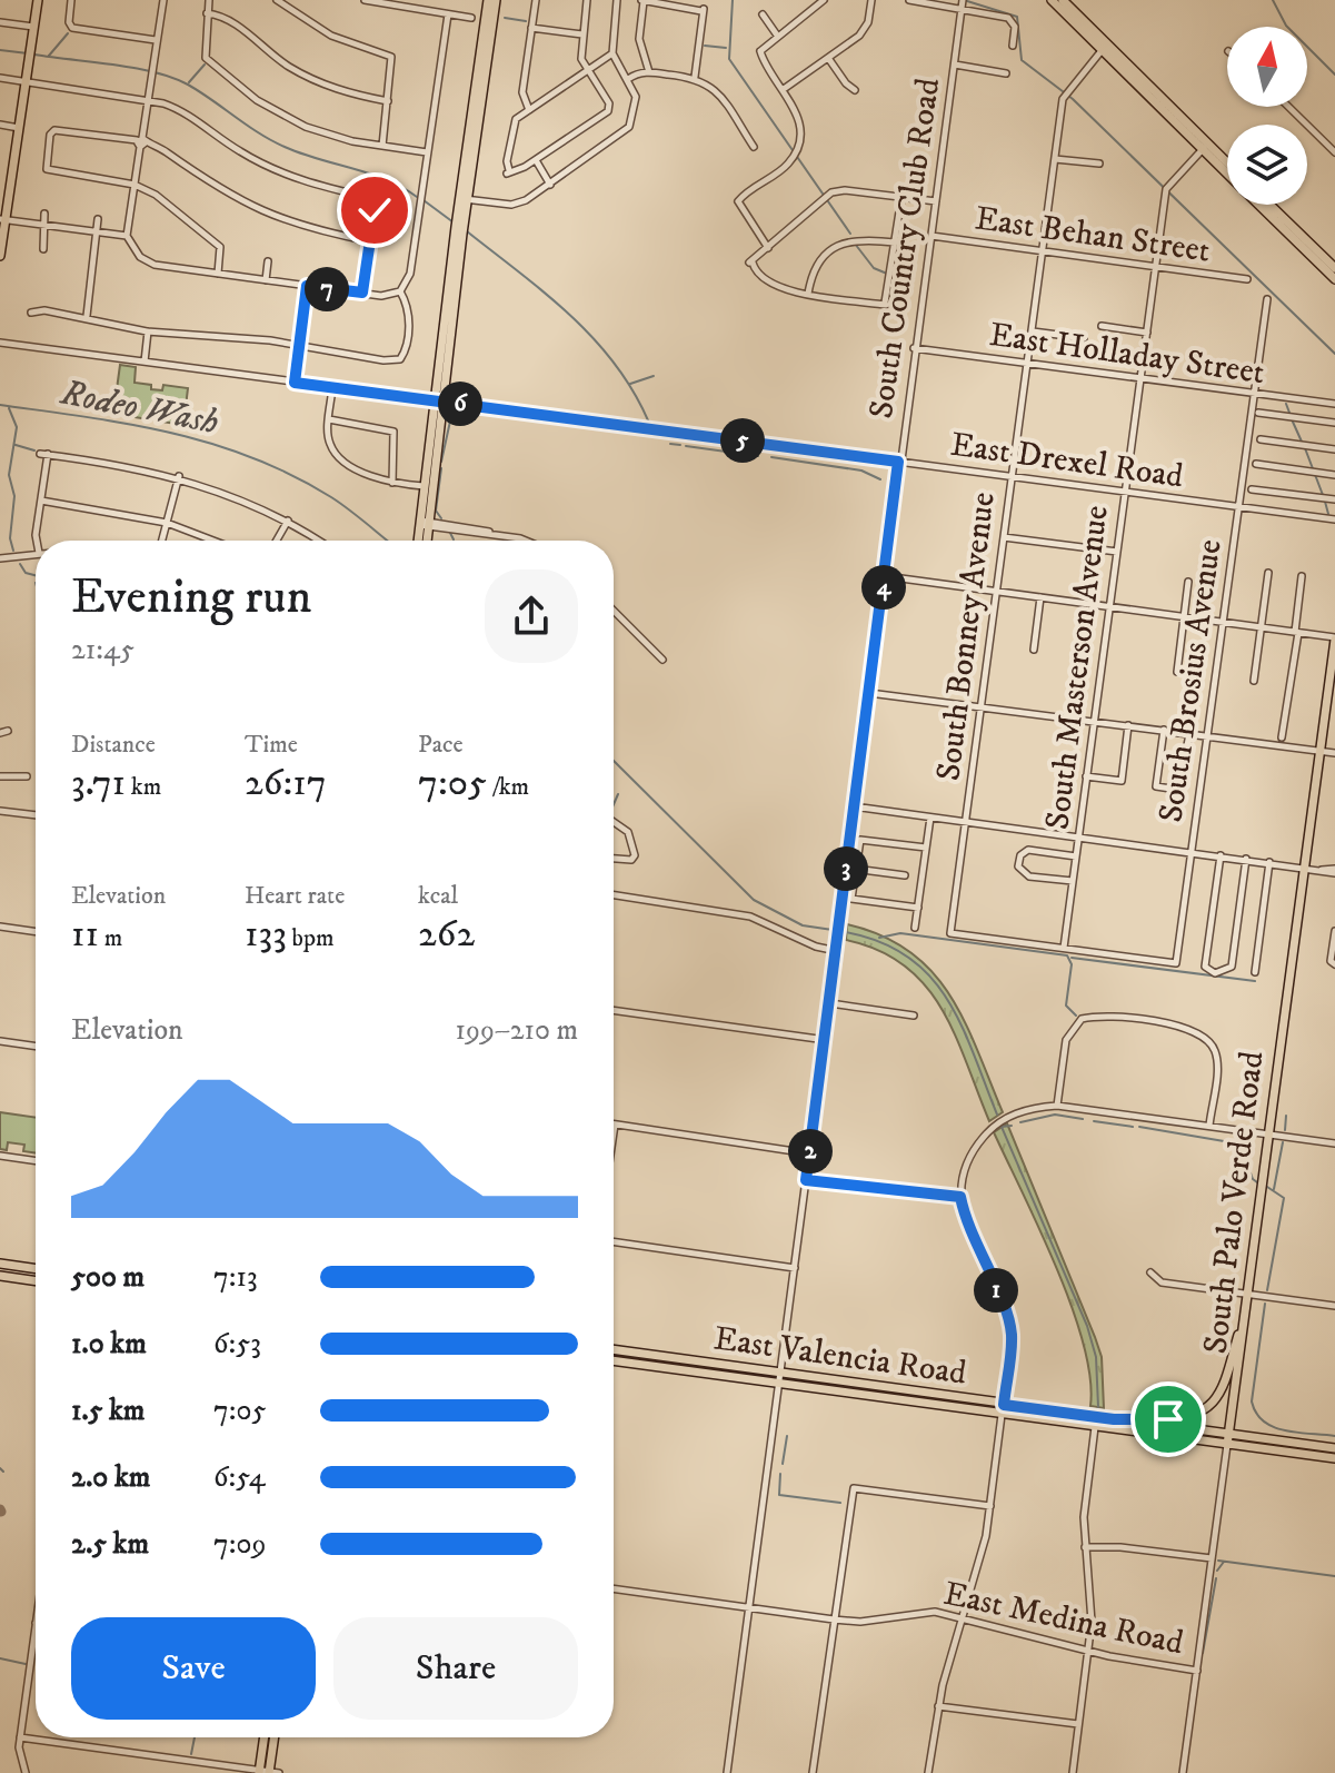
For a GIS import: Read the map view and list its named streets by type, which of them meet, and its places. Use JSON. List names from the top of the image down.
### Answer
{
  "streets": {
    "main road": ["South Palo Verde Road", "East Valencia Road"],
    "street": [
      "East Behan Street",
      "South Country Club Road",
      "East Holladay Street",
      "East Drexel Road",
      "South Bonney Avenue",
      "South Masterson Avenue",
      "South Brosius Avenue",
      "East Medina Road"
    ]
  },
  "crossings": [
    ["East Behan Street", "South Country Club Road"],
    ["East Behan Street", "South Bonney Avenue"],
    ["East Behan Street", "South Masterson Avenue"],
    ["South Country Club Road", "East Holladay Street"],
    ["South Country Club Road", "East Drexel Road"],
    ["South Country Club Road", "East Valencia Road"],
    ["South Country Club Road", "East Medina Road"],
    ["East Holladay Street", "South Bonney Avenue"],
    ["East Holladay Street", "South Masterson Avenue"],
    ["East Holladay Street", "South Brosius Avenue"],
    ["East Drexel Road", "South Bonney Avenue"],
    ["East Drexel Road", "South Masterson Avenue"],
    ["East Drexel Road", "South Brosius Avenue"],
    ["South Bonney Avenue", "South Masterson Avenue"],
    ["South Bonney Avenue", "South Brosius Avenue"],
    ["South Masterson Avenue", "South Brosius Avenue"],
    ["South Palo Verde Road", "East Valencia Road"],
    ["South Palo Verde Road", "East Medina Road"]
  ],
  "water": ["Rodeo Wash"],
  "north": "top",
  "page": {
    "pins": [
      "7",
      "6",
      "5",
      "4",
      "3",
      "2",
      "1"
    ],
    "heading": ["Evening run", "21:45"],
    "stats": [
      ["Distance", "3.71 km"],
      ["Time", "26:17"],
      ["Pace", "7:05 /km"],
      ["Elevation", "11 m"],
      ["Heart rate", "133 bpm"],
      ["kcal", "262"]
    ],
    "chart": ["Elevation", "199–210 m"],
    "list": [
      {
        "name": "500 m",
        "note": "7:13"
      },
      {
        "name": "1.0 km",
        "note": "6:53"
      },
      {
        "name": "1.5 km",
        "note": "7:05"
      },
      {
        "name": "2.0 km",
        "note": "6:54"
      },
      {
        "name": "2.5 km",
        "note": "7:09"
      }
    ],
    "buttons": ["Save", "Share"]
  }
}
